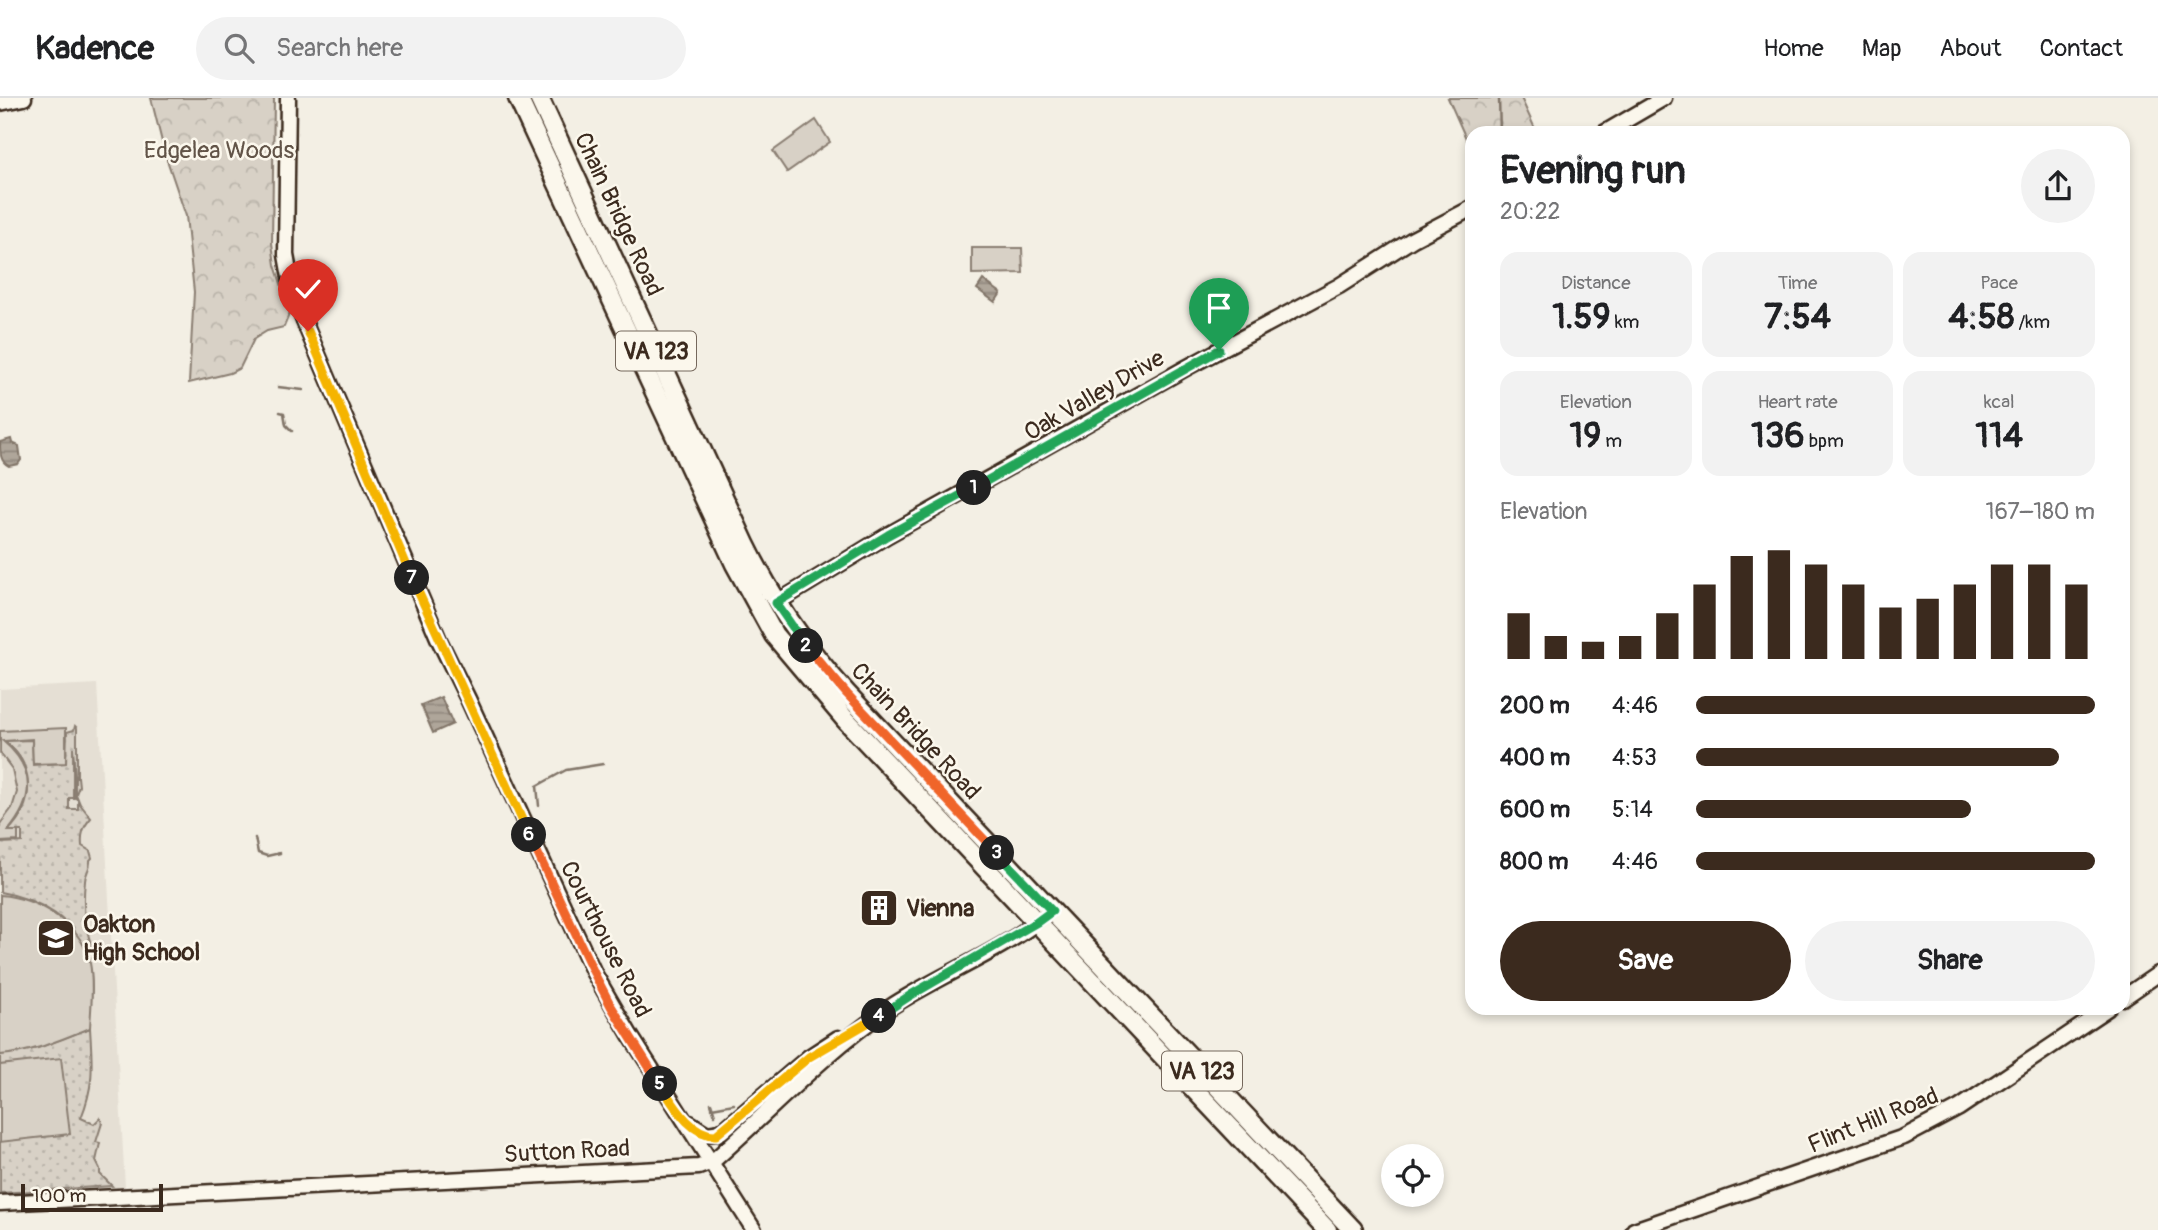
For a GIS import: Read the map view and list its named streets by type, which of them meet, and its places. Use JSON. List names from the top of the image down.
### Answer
{
  "streets": {
    "main road": ["Chain Bridge Road", "VA 123"],
    "street": [
      "Oak Valley Drive",
      "Courthouse Road",
      "Flint Hill Road",
      "Sutton Road"
    ]
  },
  "crossings": [
    ["Chain Bridge Road", "Oak Valley Drive"],
    ["Courthouse Road", "Sutton Road"]
  ],
  "parks": ["Edgelea Woods"],
  "places": {
    "building": ["Vienna"],
    "school or university": ["Oakton High School"]
  },
  "scale_bar": "100 m",
  "page": {
    "header": "Kadence",
    "search": "Search here",
    "nav": [
      "Home",
      "Map",
      "About",
      "Contact"
    ],
    "heading": ["Evening run", "20:22"],
    "stats": [
      ["Distance", "1.59 km"],
      ["Time", "7:54"],
      ["Pace", "4:58 /km"],
      ["Elevation", "19 m"],
      ["Heart rate", "136 bpm"],
      ["kcal", "114"]
    ],
    "pins": [
      "1",
      "7",
      "2",
      "6",
      "3",
      "4",
      "5"
    ],
    "chart": ["Elevation", "167–180 m"],
    "list": [
      {
        "name": "200 m",
        "note": "4:46"
      },
      {
        "name": "400 m",
        "note": "4:53"
      },
      {
        "name": "600 m",
        "note": "5:14"
      },
      {
        "name": "800 m",
        "note": "4:46"
      }
    ],
    "buttons": ["Save", "Share"],
    "scale": "100 m"
  }
}
